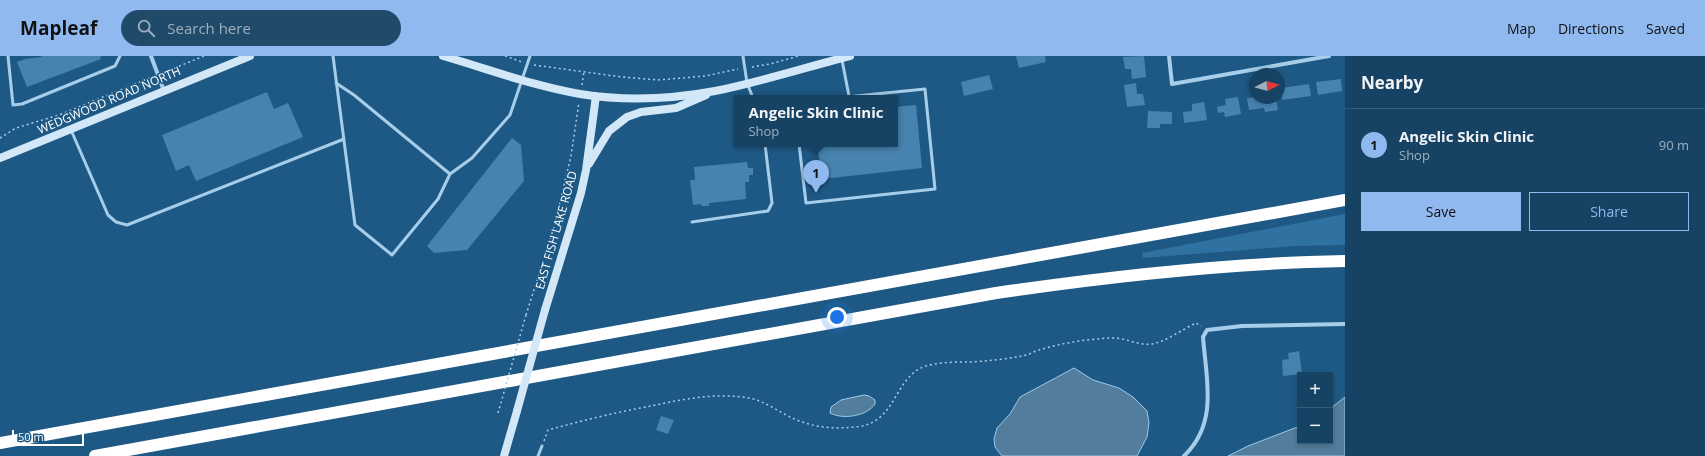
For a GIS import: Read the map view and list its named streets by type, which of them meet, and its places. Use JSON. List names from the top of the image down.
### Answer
{
  "streets": {
    "street": ["WEDGWOOD ROAD NORTH", "EAST FISH LAKE ROAD"]
  },
  "scale_bar": "50 m",
  "north": "right",
  "page": {
    "header": "Mapleaf",
    "search": "Search here",
    "nav": ["Map", "Directions", "Saved"],
    "heading": "Nearby",
    "popup": ["Angelic Skin Clinic", "Shop"],
    "list": [
      {
        "mark": "1",
        "name": "Angelic Skin Clinic",
        "note": "Shop",
        "value": "90 m"
      }
    ],
    "pins": "1",
    "buttons": ["Save", "Share"],
    "map_buttons": ["+", "−"],
    "scale": "50 m"
  }
}
